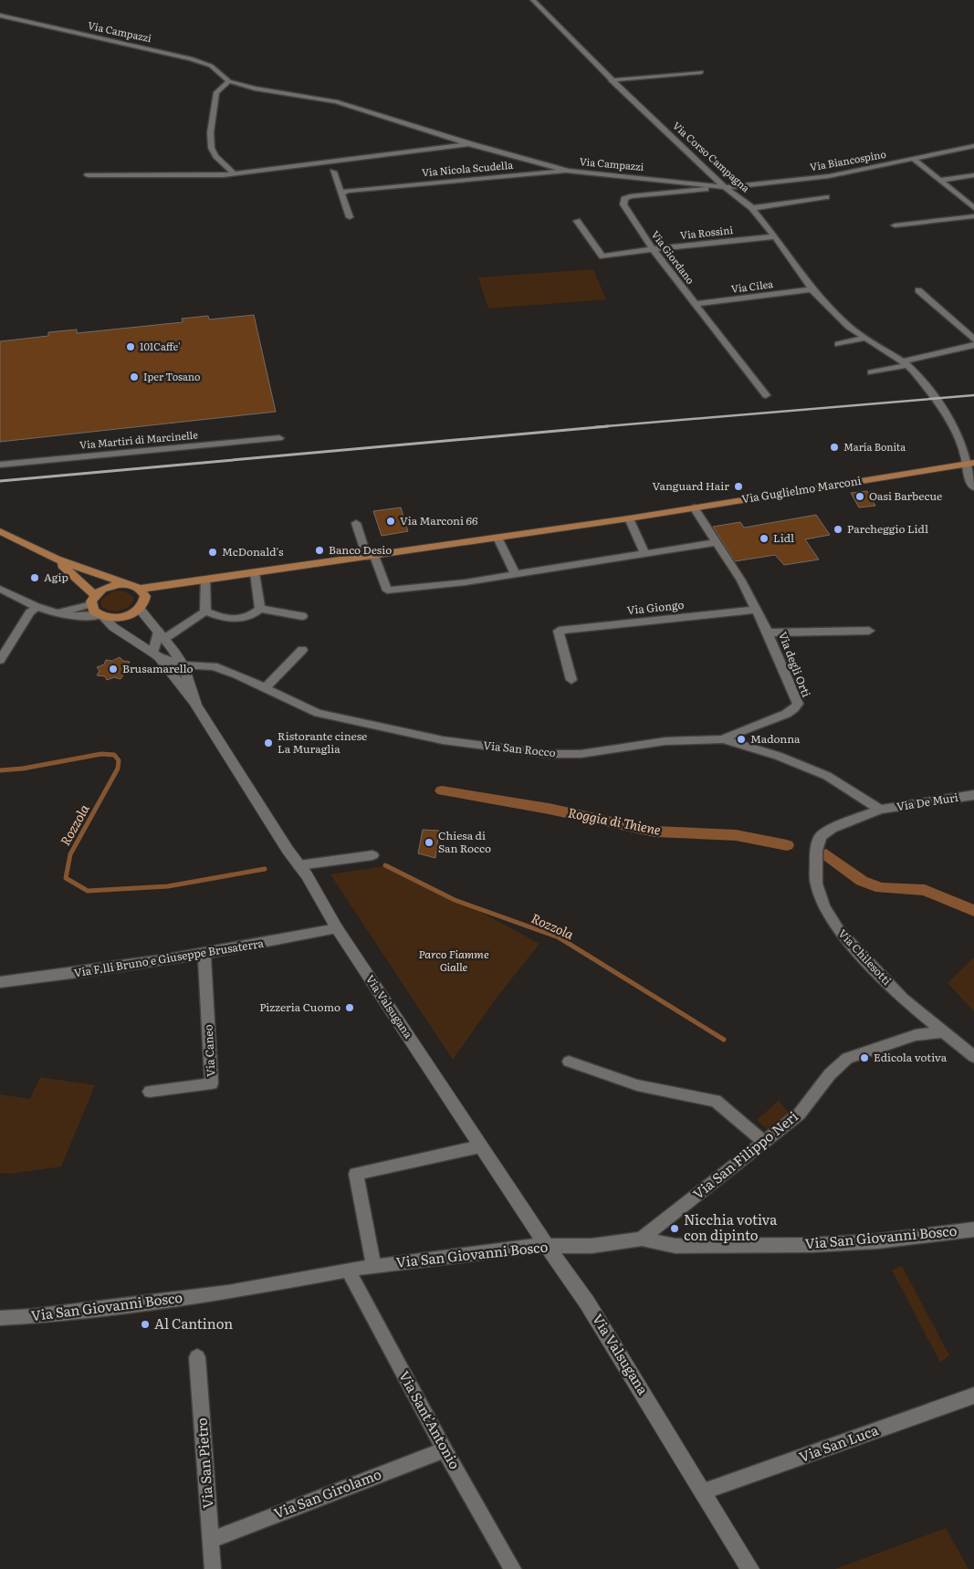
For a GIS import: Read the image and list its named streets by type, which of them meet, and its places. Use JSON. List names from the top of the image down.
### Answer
{
  "streets": {
    "main road": ["Via Guglielmo Marconi", "Via Valsugana"],
    "street": [
      "Via Campazzi",
      "Via Corso Campagna",
      "Via Biancospino",
      "Via Nicola Scudella",
      "Via Rossini",
      "Via Giordano",
      "Via Cilea",
      "Via Martiri di Marcinelle",
      "Via Giongo",
      "Via degli Orti",
      "Via San Rocco",
      "Via De Muri",
      "Via Chilesotti",
      "Via F.lli Bruno e Giuseppe Brusaterra",
      "Via Caneo",
      "Via San Filippo Neri",
      "Via San Giovanni Bosco",
      "Via Sant'Antonio",
      "Via San Luca",
      "Via San Pietro",
      "Via San Girolamo"
    ]
  },
  "crossings": [
    ["Via Campazzi", "Via Corso Campagna"],
    ["Via Campazzi", "Via Biancospino"],
    ["Via Campazzi", "Via Nicola Scudella"],
    ["Via Campazzi", "Via Giordano"],
    ["Via Corso Campagna", "Via Biancospino"],
    ["Via Corso Campagna", "Via Rossini"],
    ["Via Corso Campagna", "Via Cilea"],
    ["Via Corso Campagna", "Via Guglielmo Marconi"],
    ["Via Rossini", "Via Giordano"],
    ["Via Giordano", "Via Cilea"],
    ["Via Guglielmo Marconi", "Via degli Orti"],
    ["Via Guglielmo Marconi", "Via Valsugana"],
    ["Via Giongo", "Via degli Orti"],
    ["Via degli Orti", "Via San Rocco"],
    ["Via San Rocco", "Via De Muri"],
    ["Via San Rocco", "Via Chilesotti"],
    ["Via San Rocco", "Via Valsugana"],
    ["Via De Muri", "Via Chilesotti"],
    ["Via Chilesotti", "Via San Filippo Neri"],
    ["Via F.lli Bruno e Giuseppe Brusaterra", "Via Valsugana"],
    ["Via F.lli Bruno e Giuseppe Brusaterra", "Via Caneo"],
    ["Via Valsugana", "Via San Giovanni Bosco"],
    ["Via Valsugana", "Via San Luca"],
    ["Via San Filippo Neri", "Via San Giovanni Bosco"],
    ["Via San Giovanni Bosco", "Via Sant'Antonio"],
    ["Via Sant'Antonio", "Via San Girolamo"],
    ["Via San Pietro", "Via San Girolamo"]
  ],
  "water": ["Roggia di Thiene", "Rozzola"],
  "parks": ["Parco Fiamme Gialle"],
  "places": [
    "101Caffe'",
    "Iper Tosano",
    "María Bonita",
    "Vanguard Hair",
    "Oasi Barbecue",
    "Via Marconi 66",
    "Parcheggio Lidl",
    "Lidl",
    "Banco Desio",
    "McDonald's",
    "Agip",
    "Brusamarello",
    "Madonna",
    "Ristorante cinese La Muraglia",
    "Chiesa di San Rocco",
    "Pizzeria Cuomo",
    "Edicola votiva",
    "Nicchia votiva con dipinto",
    "Al Cantinon"
  ]
}
